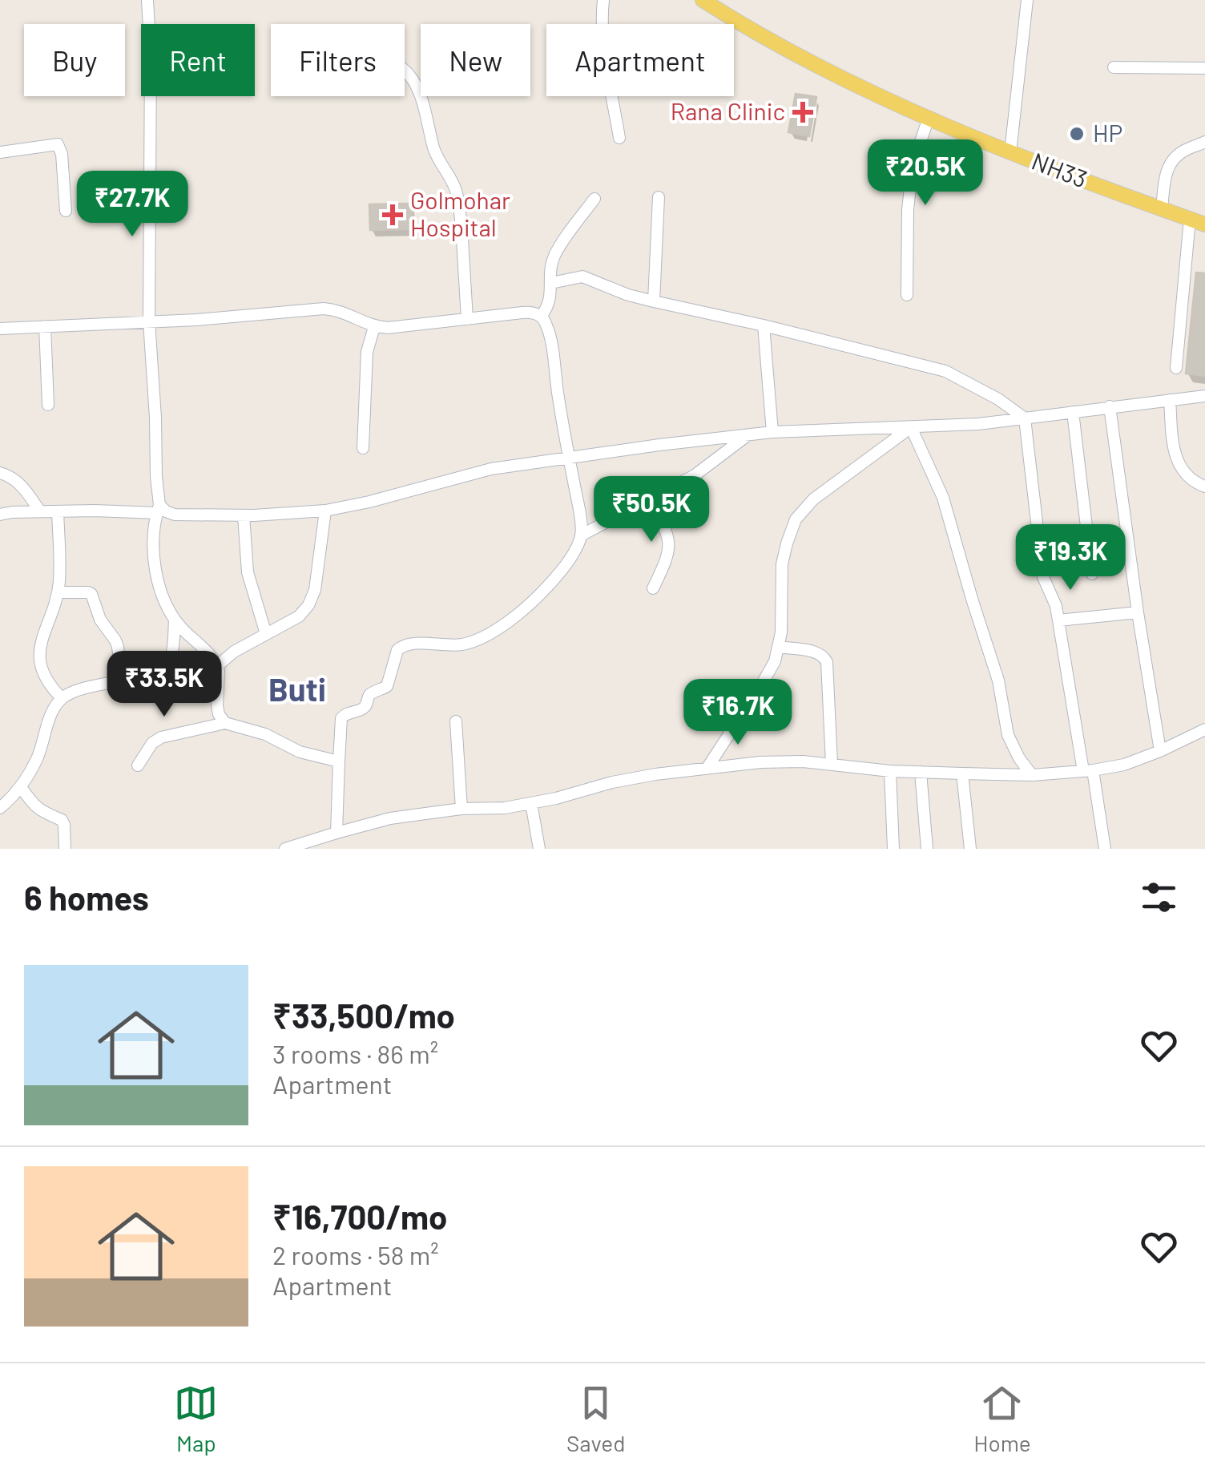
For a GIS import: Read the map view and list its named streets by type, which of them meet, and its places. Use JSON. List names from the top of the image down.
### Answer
{
  "streets": {
    "main road": ["NH33"]
  },
  "districts": ["Buti"],
  "places": {
    "health": ["Rana Clinic", "Golmohar Hospital"],
    "other": ["HP"]
  },
  "page": {
    "chip": [
      "Buy",
      "Rent",
      "Filters",
      "New",
      "Apartment"
    ],
    "price": [
      "₹20.5K",
      "₹27.7K",
      "₹50.5K",
      "₹19.3K",
      "₹33.5K",
      "₹16.7K"
    ],
    "heading": "6 homes",
    "list": [
      {
        "name": "₹33,500/mo",
        "note": "3 rooms · 86 m² · Apartment"
      },
      {
        "name": "₹16,700/mo",
        "note": "2 rooms · 58 m² · Apartment"
      }
    ],
    "tabs": ["Map", "Saved", "Home"]
  }
}
